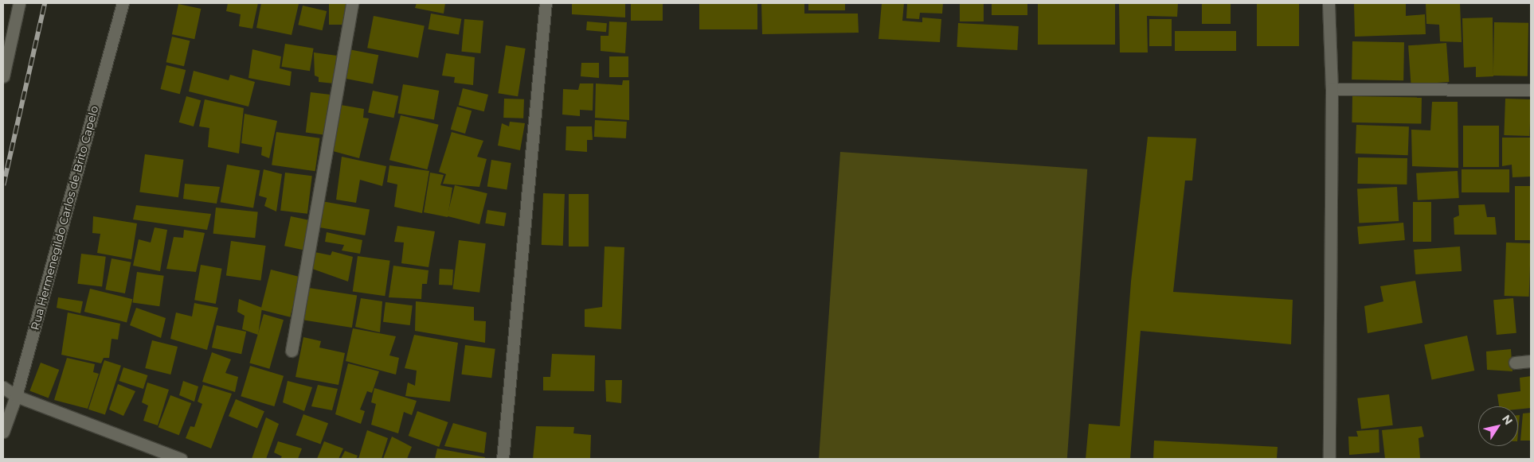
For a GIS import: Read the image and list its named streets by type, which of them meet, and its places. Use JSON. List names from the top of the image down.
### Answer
{
  "streets": {
    "street": ["Rua Hermenegildo Carlos de Brito Capelo"]
  },
  "north": "top right"
}
